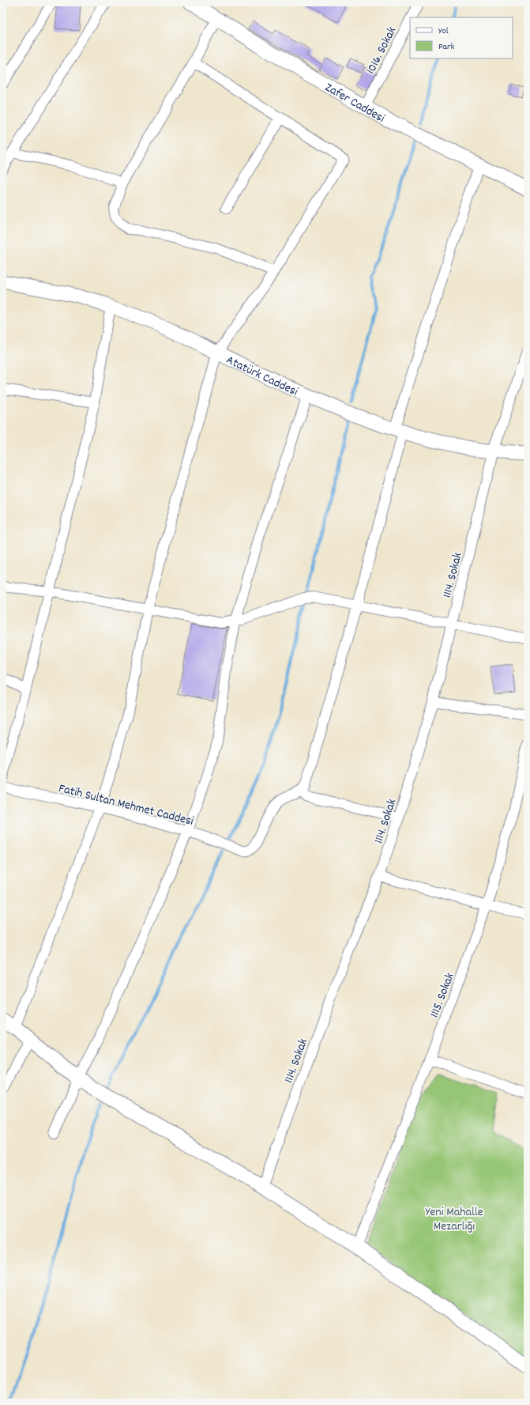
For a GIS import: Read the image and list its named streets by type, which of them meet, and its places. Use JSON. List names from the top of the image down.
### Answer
{
  "streets": {
    "street": [
      "1016. Sokak",
      "Zafer Caddesi",
      "Atatürk Caddesi",
      "1114. Sokak",
      "Fatih Sultan Mehmet Caddesi",
      "1115. Sokak"
    ]
  },
  "crossings": [
    ["1016. Sokak", "Zafer Caddesi"],
    ["Atatürk Caddesi", "1114. Sokak"]
  ],
  "parks": ["Yeni Mahalle Mezarlığı"],
  "legend": ["Yol", "Park"]
}
